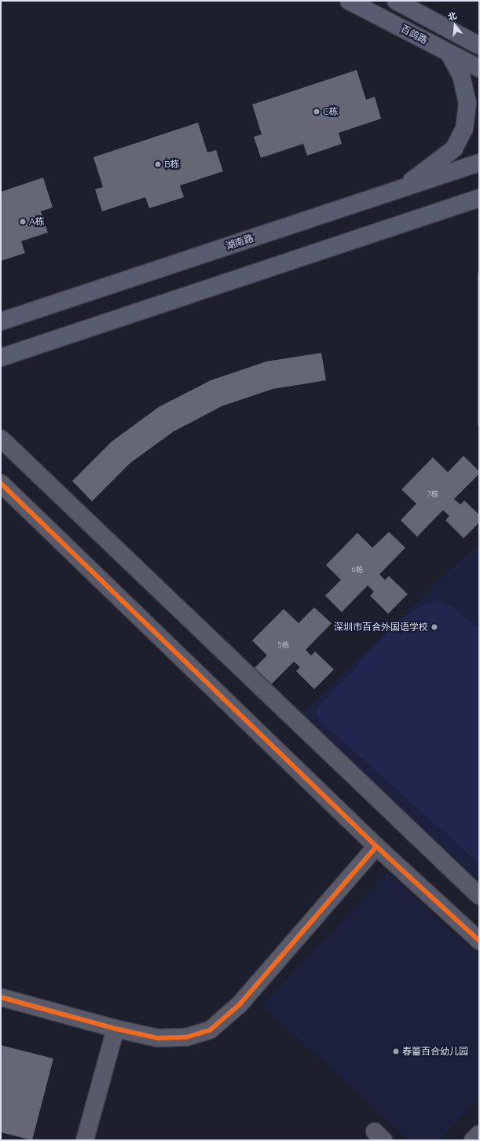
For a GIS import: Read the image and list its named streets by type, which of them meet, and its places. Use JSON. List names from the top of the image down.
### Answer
{
  "streets": {
    "main road": ["百鸽路", "湖南路"]
  },
  "places": [
    "C栋",
    "B栋",
    "A栋",
    "深圳市百合外国语学校",
    "春蕾百合幼儿园"
  ],
  "house_numbers": ["7栋", "6栋", "5栋"],
  "north": "top"
}
